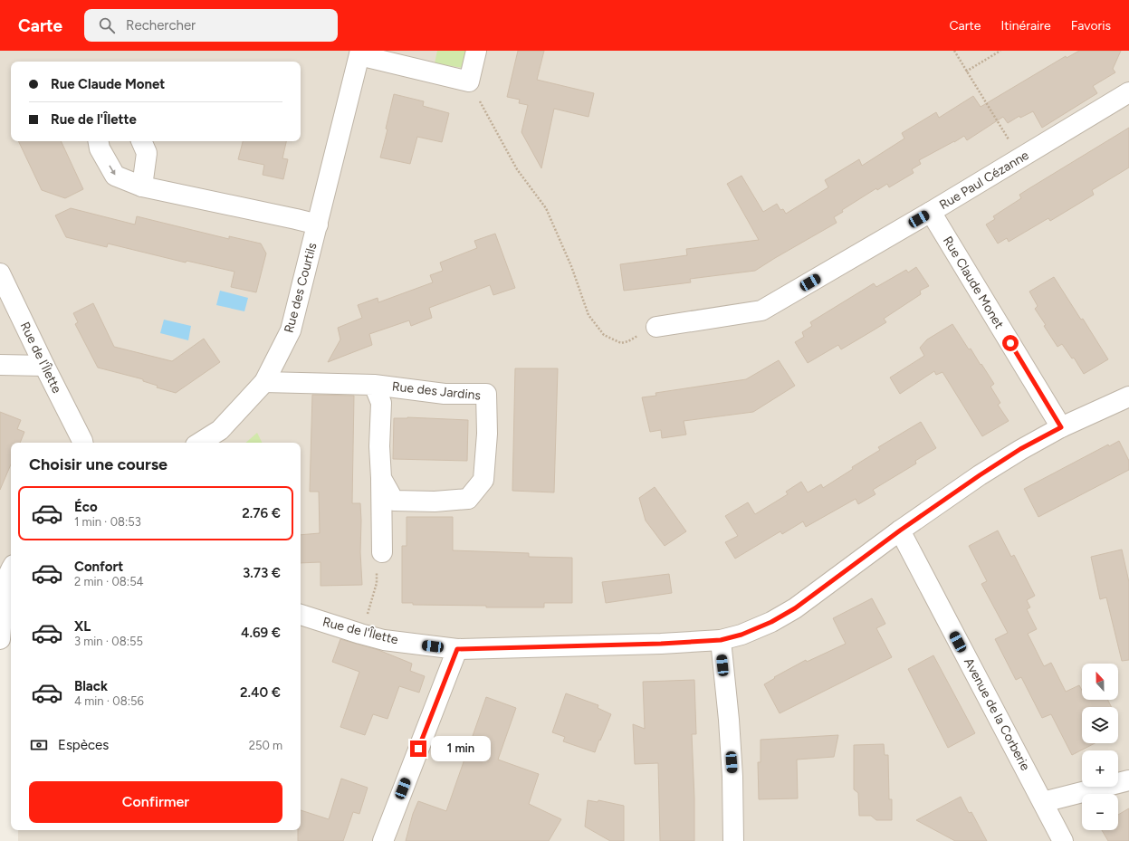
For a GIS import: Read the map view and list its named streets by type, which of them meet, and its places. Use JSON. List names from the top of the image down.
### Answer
{
  "streets": {
    "street": [
      "Rue Paul Cézanne",
      "Rue Claude Monet",
      "Rue des Courtils",
      "Rue de l'Îlette",
      "Rue des Jardins",
      "Avenue de la Corberie"
    ]
  },
  "crossings": [
    ["Rue Paul Cézanne", "Rue Claude Monet"],
    ["Rue Claude Monet", "Rue de l'Îlette"],
    ["Rue des Courtils", "Rue des Jardins"],
    ["Rue de l'Îlette", "Avenue de la Corberie"]
  ],
  "north": "top",
  "page": {
    "header": "Carte",
    "search": "Rechercher",
    "nav": ["Carte", "Itinéraire", "Favoris"],
    "banner": ["Rue Claude Monet", "Rue de l'Îlette"],
    "heading": "Choisir une course",
    "list": [
      {
        "name": "Éco",
        "note": "1 min · 08:53",
        "value": "2.76 €"
      },
      {
        "name": "Confort",
        "note": "2 min · 08:54",
        "value": "3.73 €"
      },
      {
        "name": "XL",
        "note": "3 min · 08:55",
        "value": "4.69 €"
      },
      {
        "name": "Black",
        "note": "4 min · 08:56",
        "value": "2.40 €"
      }
    ],
    "map_buttons": ["+", "−"],
    "pay": ["Espèces", "250 m"],
    "bubble": "1 min",
    "buttons": "Confirmer"
  }
}
